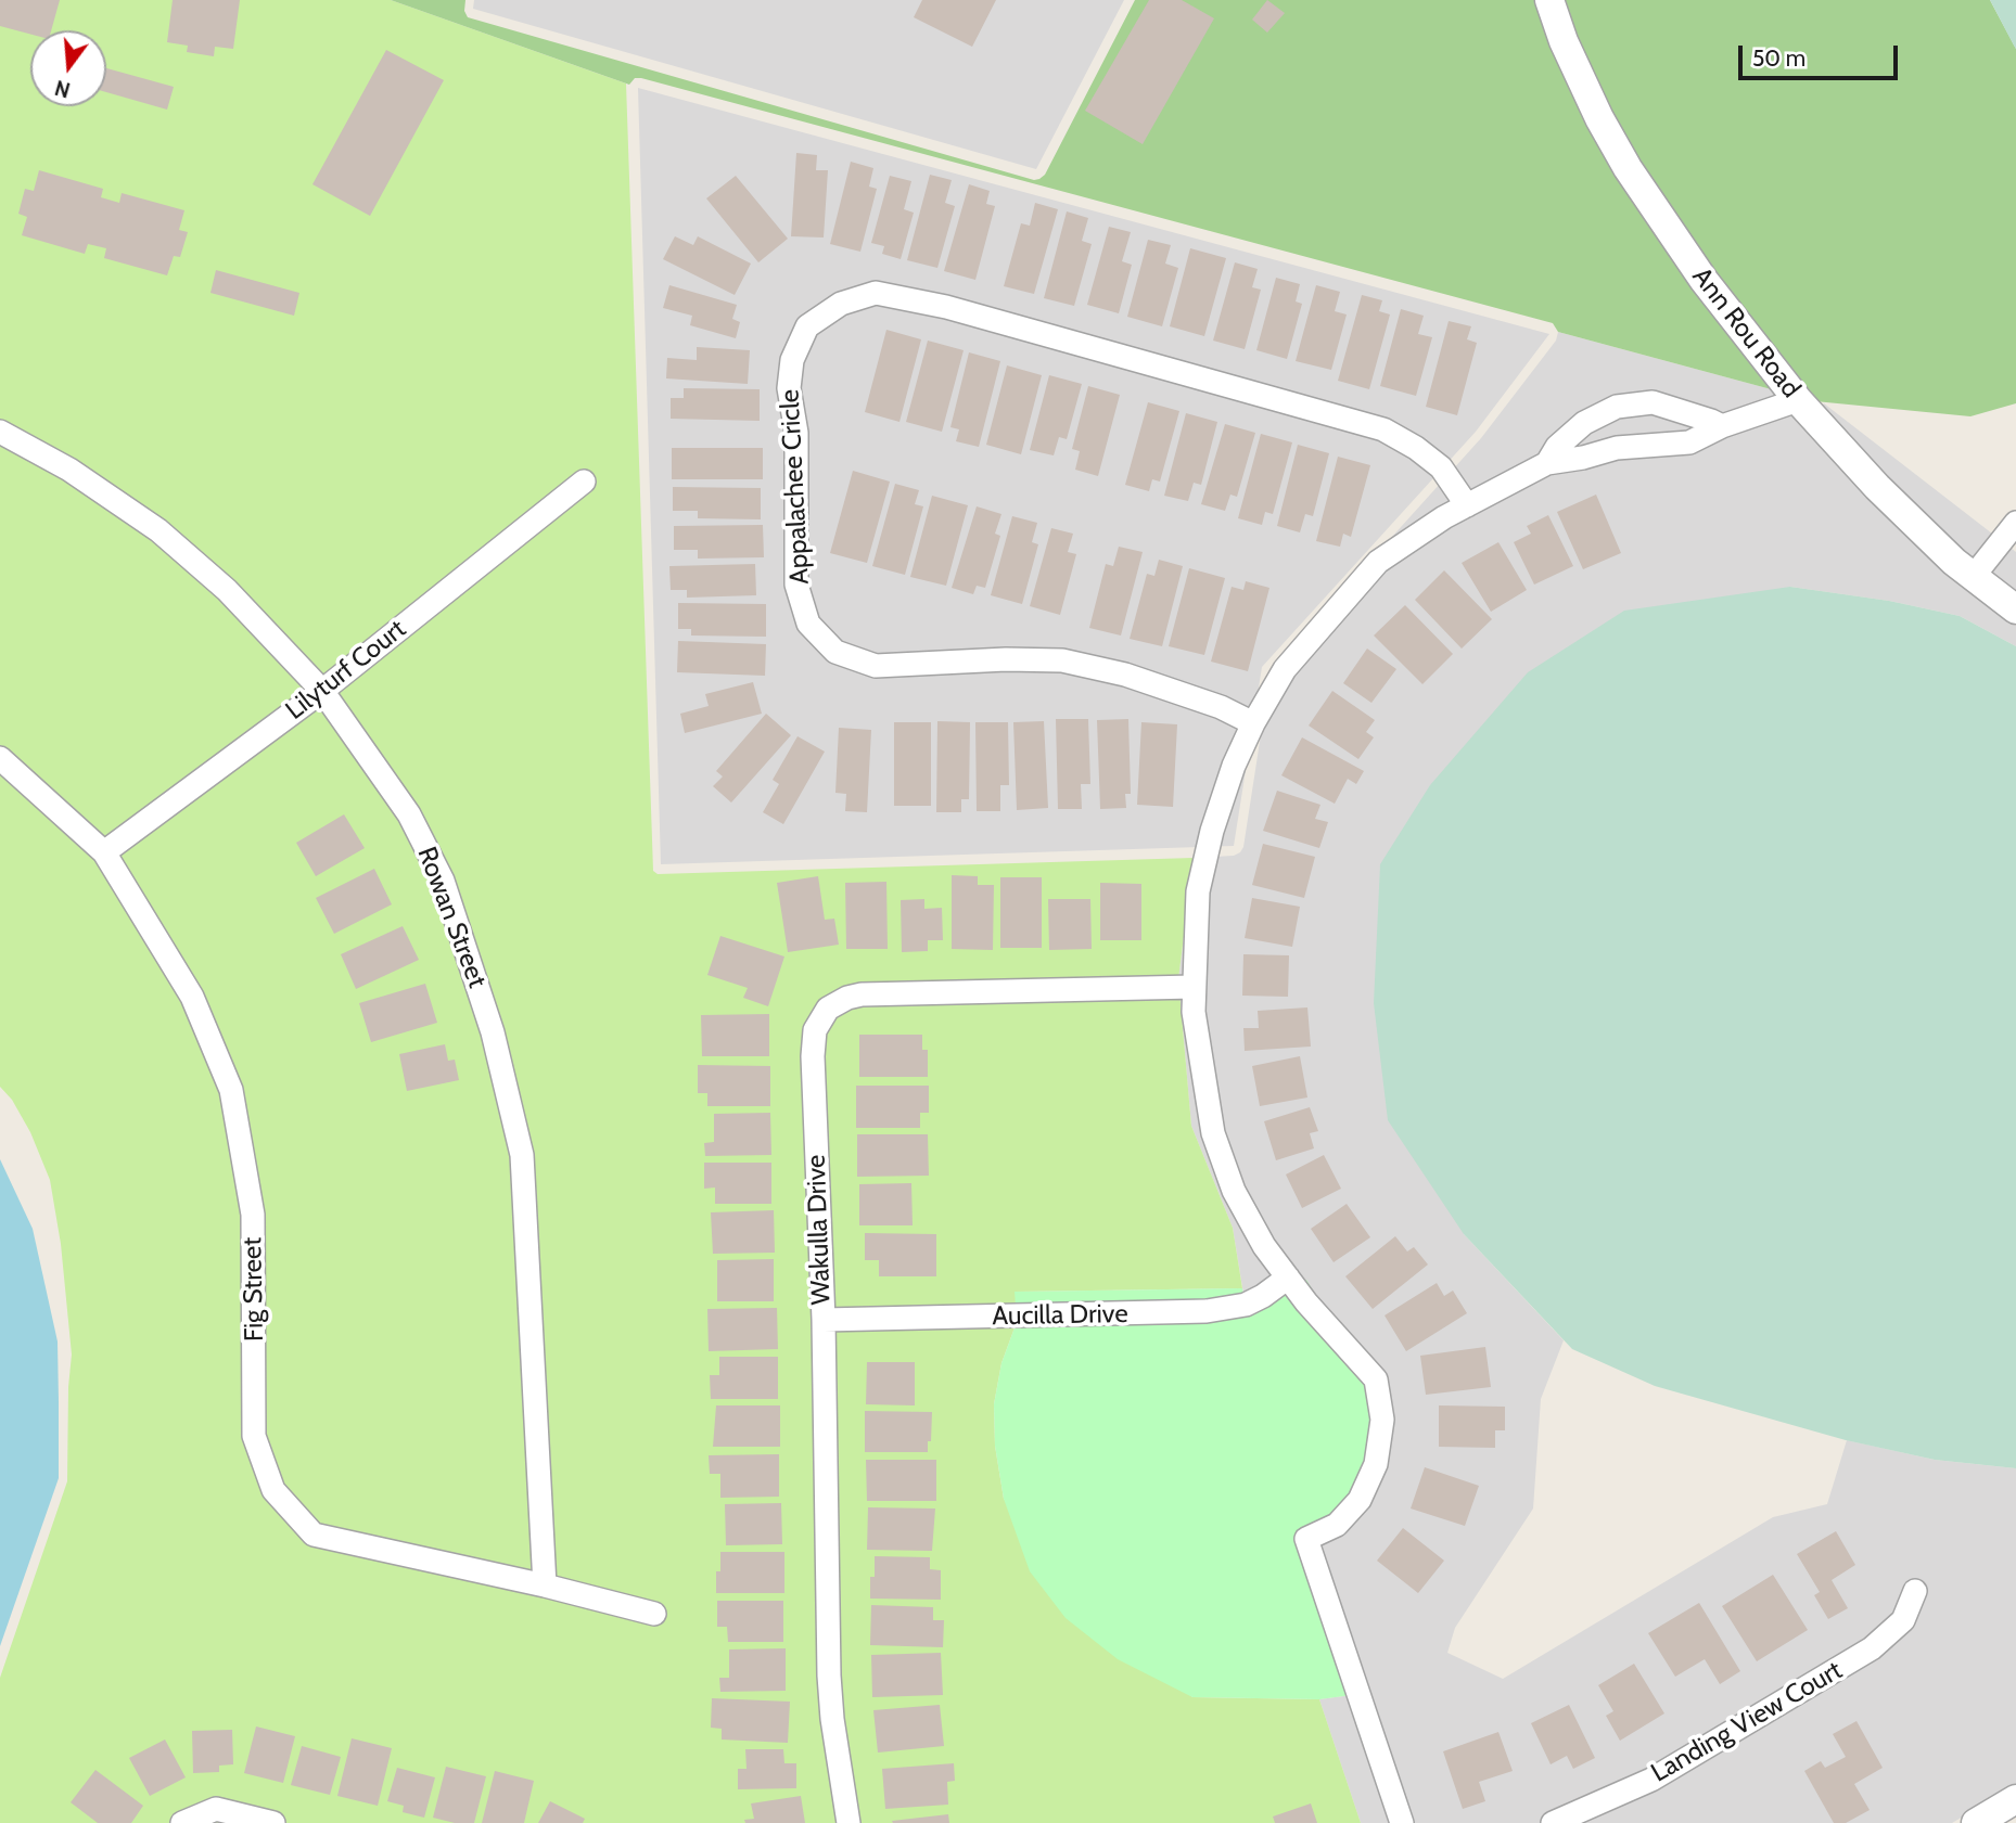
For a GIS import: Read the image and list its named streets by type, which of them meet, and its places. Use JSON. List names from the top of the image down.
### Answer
{
  "streets": {
    "street": [
      "Ann Rou Road",
      "Appalachee Cricle",
      "Lilyturf Court",
      "Rowan Street",
      "Wakulla Drive",
      "Fig Street",
      "Aucilla Drive",
      "Landing View Court"
    ]
  },
  "crossings": [
    ["Lilyturf Court", "Rowan Street"],
    ["Lilyturf Court", "Fig Street"],
    ["Rowan Street", "Fig Street"],
    ["Wakulla Drive", "Aucilla Drive"]
  ],
  "scale_bar": "50 m",
  "north": "bottom"
}
